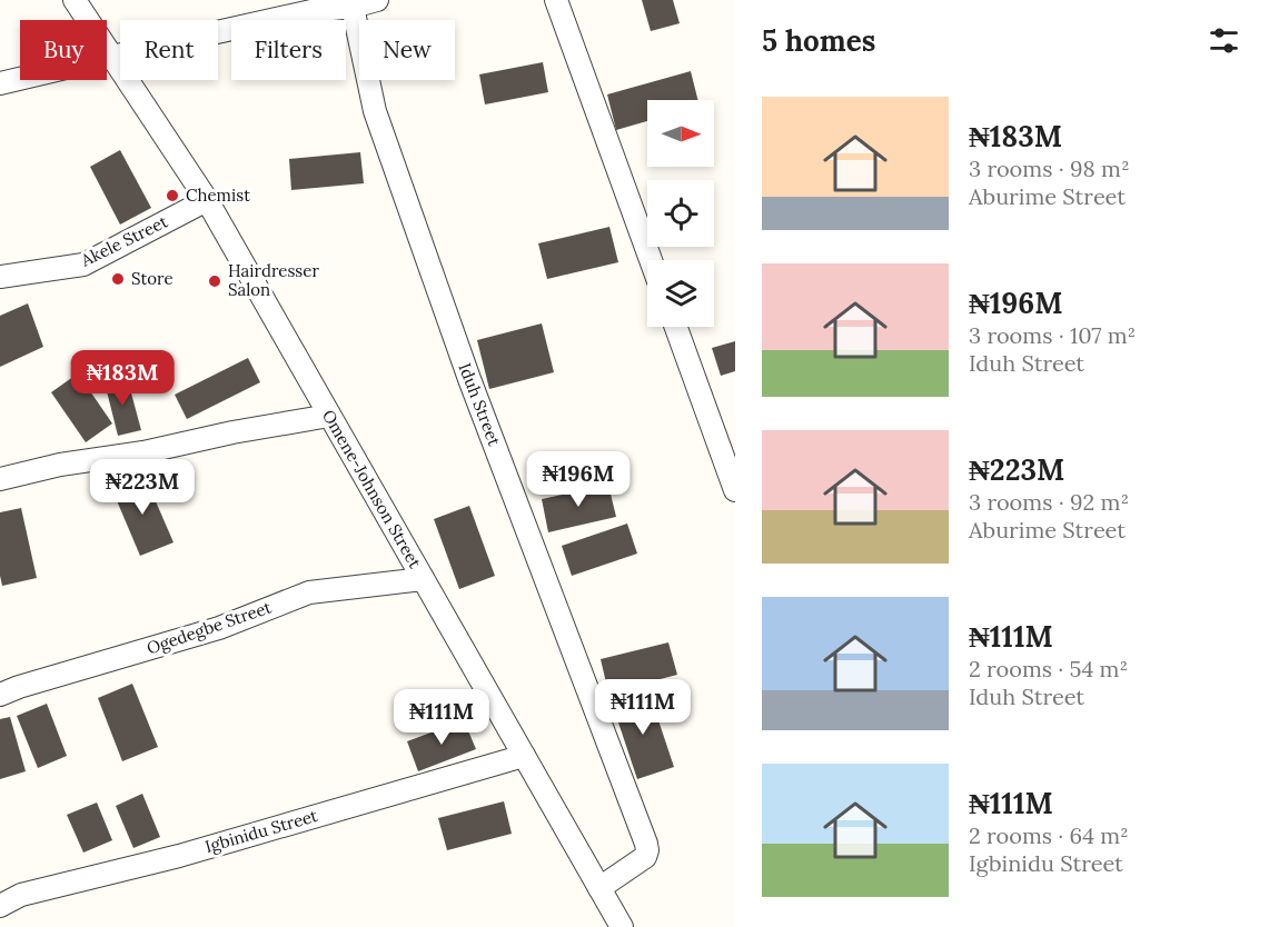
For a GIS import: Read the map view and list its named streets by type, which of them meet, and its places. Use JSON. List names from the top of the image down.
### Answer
{
  "streets": {
    "street": [
      "Akele Street",
      "Iduh Street",
      "Omene-Johnson Street",
      "Ogedegbe Street",
      "Igbinidu Street"
    ]
  },
  "crossings": [
    ["Akele Street", "Omene-Johnson Street"],
    ["Iduh Street", "Omene-Johnson Street"],
    ["Omene-Johnson Street", "Ogedegbe Street"],
    ["Omene-Johnson Street", "Igbinidu Street"]
  ],
  "places": ["Chemist", "Store", "Hairdresser Salon"],
  "north": "right",
  "page": {
    "heading": "5 homes",
    "chip": [
      "Buy",
      "Rent",
      "Filters",
      "New"
    ],
    "list": [
      {
        "name": "₦183M",
        "note": "3 rooms · 98 m² · Aburime Street"
      },
      {
        "name": "₦196M",
        "note": "3 rooms · 107 m² · Iduh Street"
      },
      {
        "name": "₦223M",
        "note": "3 rooms · 92 m² · Aburime Street"
      },
      {
        "name": "₦111M",
        "note": "2 rooms · 54 m² · Iduh Street"
      },
      {
        "name": "₦111M",
        "note": "2 rooms · 64 m² · Igbinidu Street"
      }
    ],
    "price": [
      "₦183M",
      "₦196M",
      "₦223M",
      "₦111M",
      "₦111M"
    ]
  }
}
